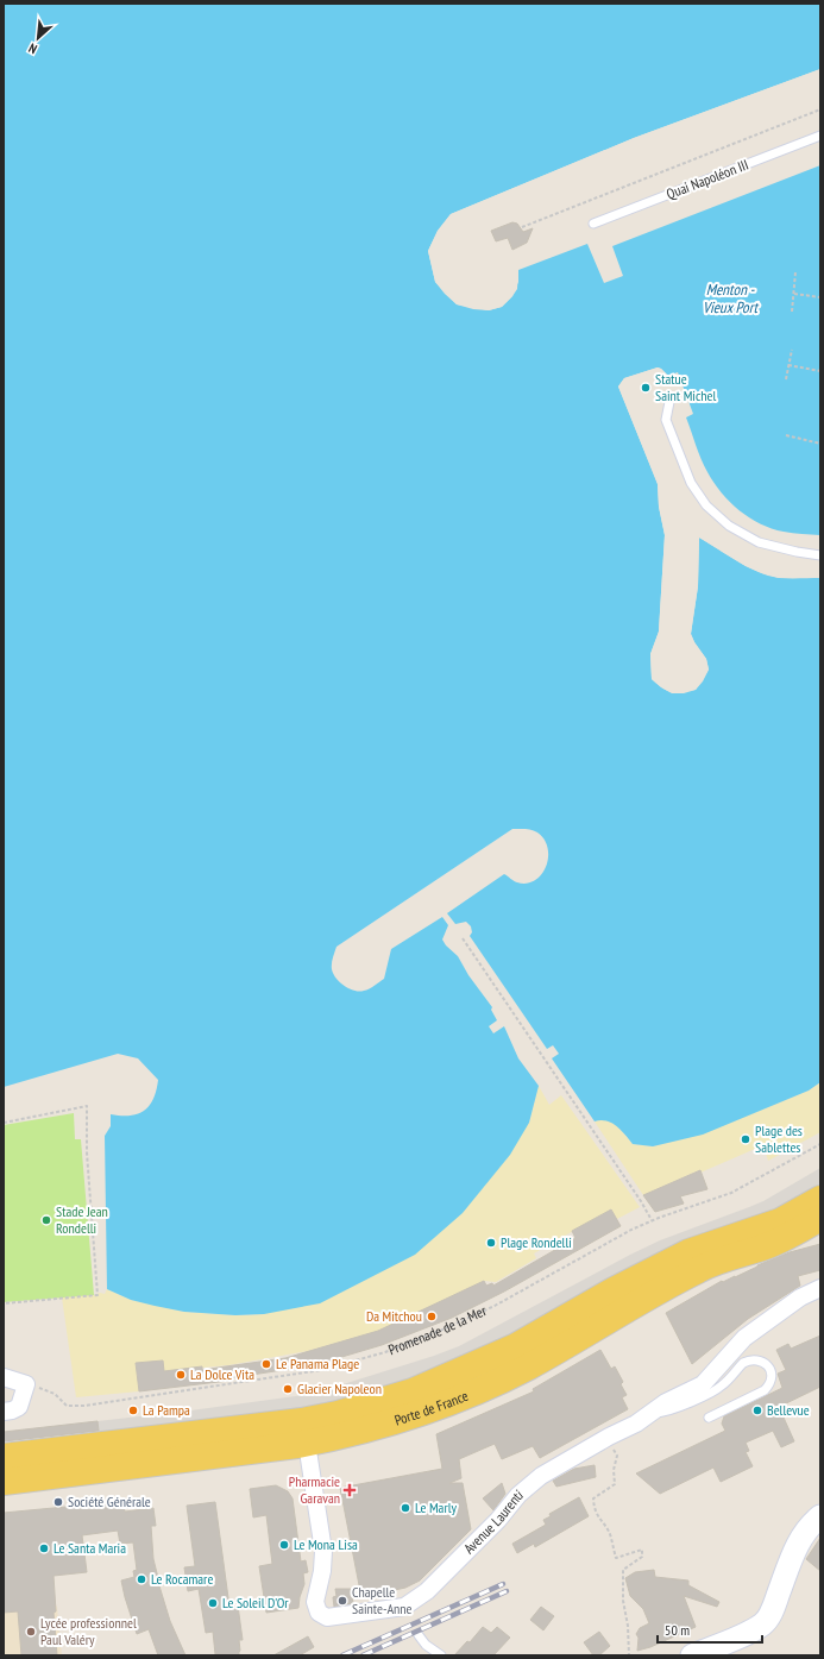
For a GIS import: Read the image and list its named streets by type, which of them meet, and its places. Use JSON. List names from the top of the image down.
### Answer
{
  "streets": {
    "main road": ["Porte de France"],
    "street": ["Avenue Laurenti"],
    "lane": ["Quai Napoléon III"],
    "path": ["Promenade de la Mer"]
  },
  "crossings": [
    ["Porte de France", "Avenue Laurenti"]
  ],
  "water": ["Menton - Vieux Port"],
  "places": {
    "other": [
      "Statue Saint Michel",
      "Plage des Sablettes",
      "Stade Jean Rondelli",
      "Plage Rondelli",
      "Da Mitchou",
      "Le Panama Plage",
      "La Dolce Vita",
      "Glacier Napoleon",
      "La Pampa",
      "Bellevue",
      "Société Générale",
      "Le Marly",
      "Le Mona Lisa",
      "Le Santa Maria",
      "Le Rocamare",
      "Chapelle Sainte-Anne",
      "Le Soleil D'Or",
      "Lycée professionnel Paul Valéry"
    ],
    "health": ["Pharmacie Garavan"]
  },
  "scale_bar": "50 m",
  "north": "bottom left"
}
